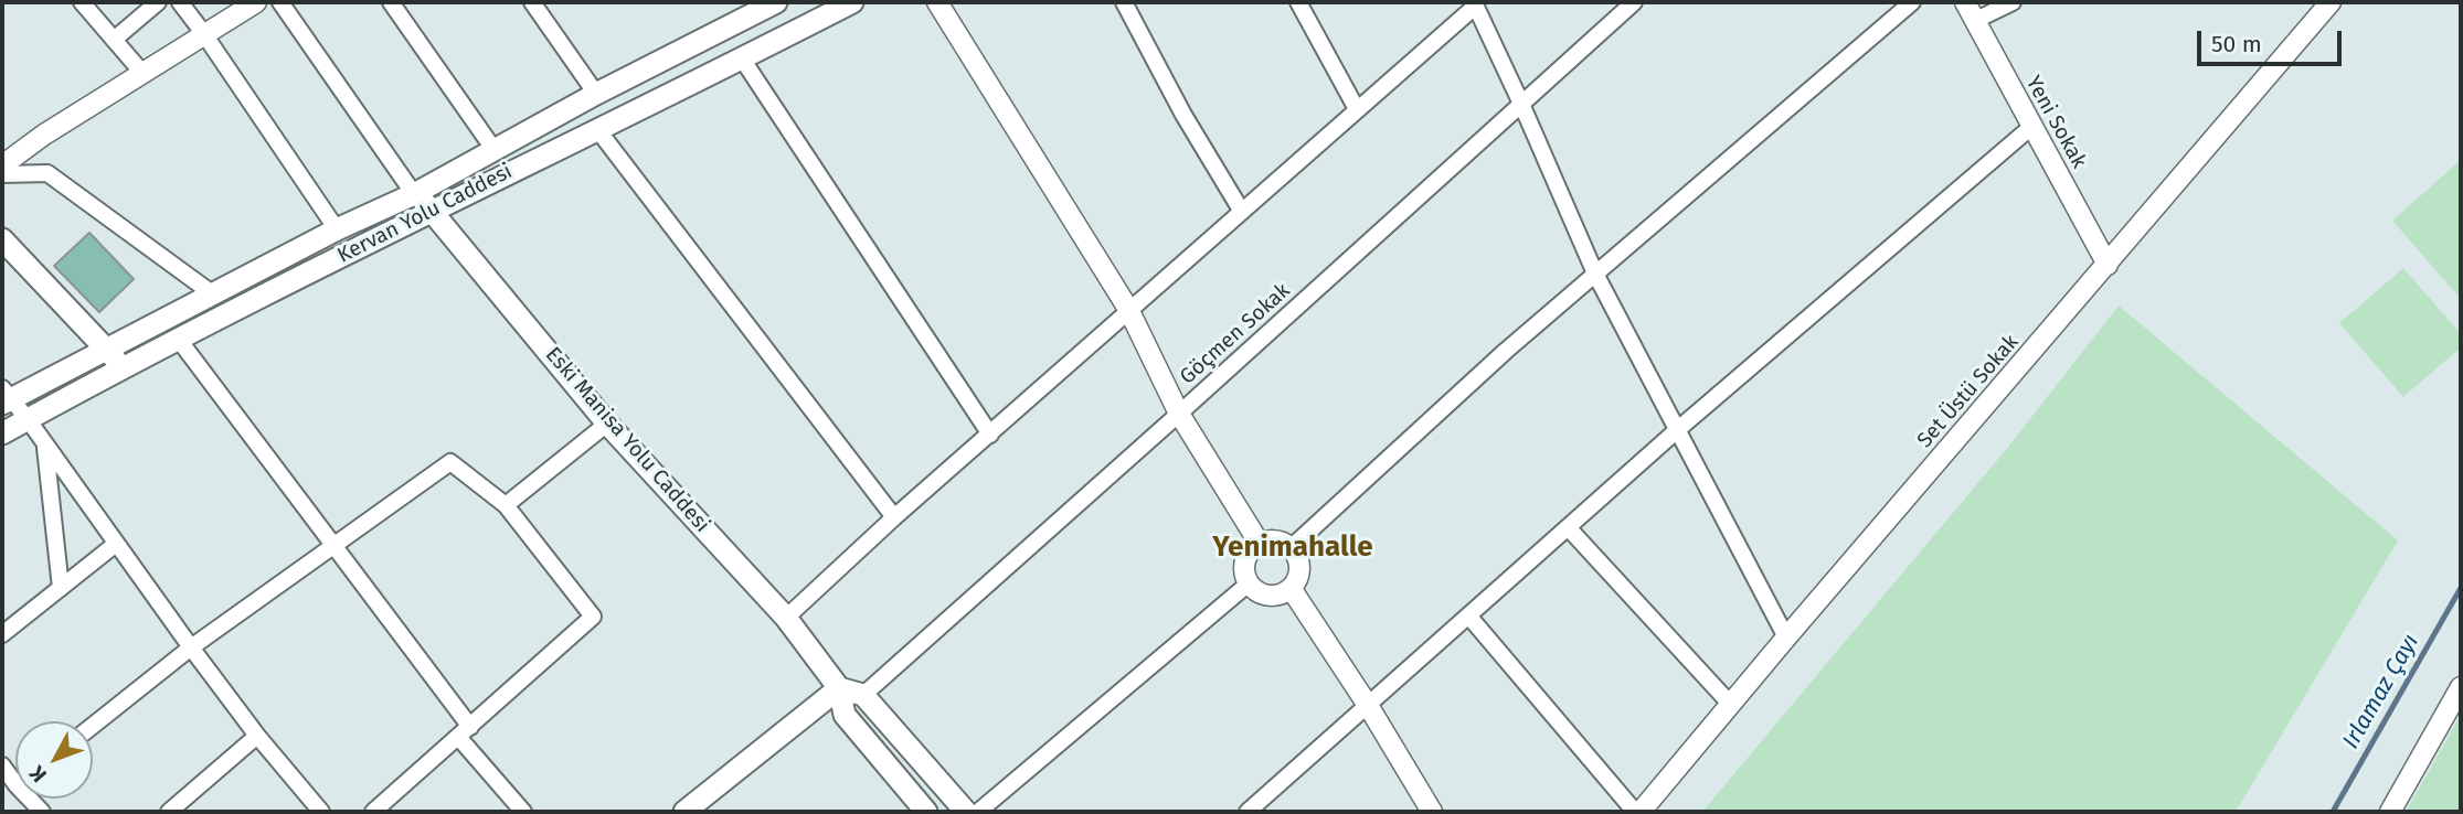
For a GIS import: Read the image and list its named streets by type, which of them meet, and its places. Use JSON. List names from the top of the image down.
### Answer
{
  "streets": {
    "main road": ["Kervan Yolu Caddesi", "Eski Manisa Yolu Caddesi"],
    "street": ["Yeni Sokak", "Göçmen Sokak", "Set Üstü Sokak"]
  },
  "crossings": [
    ["Yeni Sokak", "Set Üstü Sokak"],
    ["Kervan Yolu Caddesi", "Eski Manisa Yolu Caddesi"]
  ],
  "districts": ["Yenimahalle"],
  "water": ["Irlamaz Çayı"],
  "scale_bar": "50 m",
  "north": "bottom left"
}
